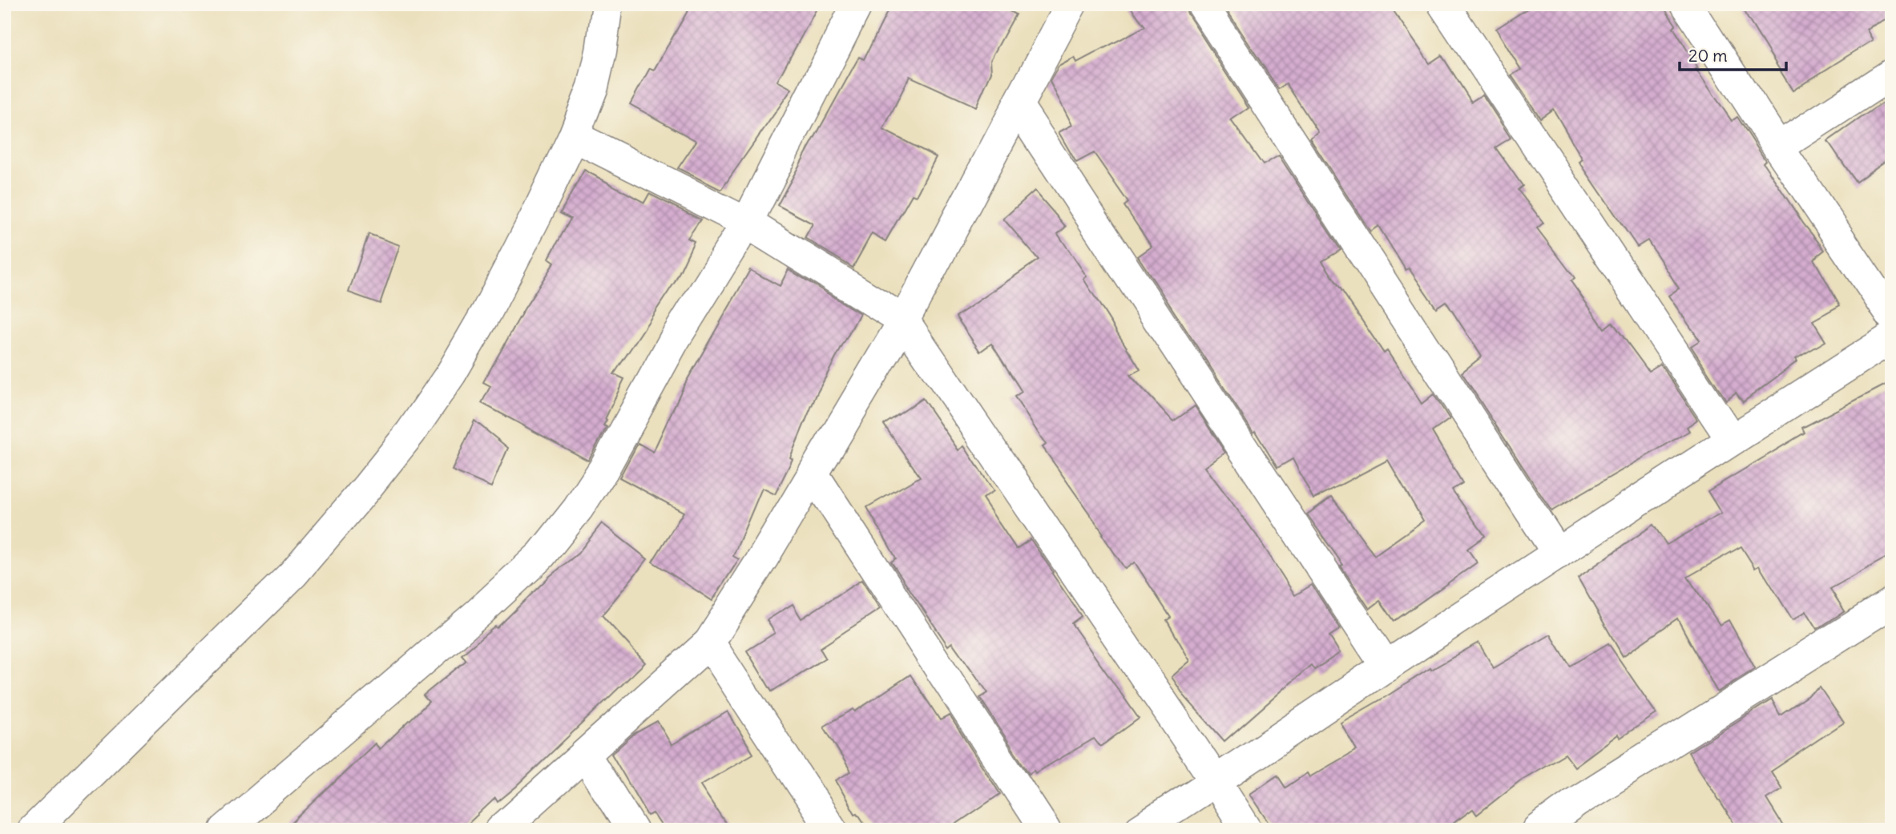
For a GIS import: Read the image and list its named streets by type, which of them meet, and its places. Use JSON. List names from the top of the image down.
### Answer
{
  "scale_bar": "20 m"
}
